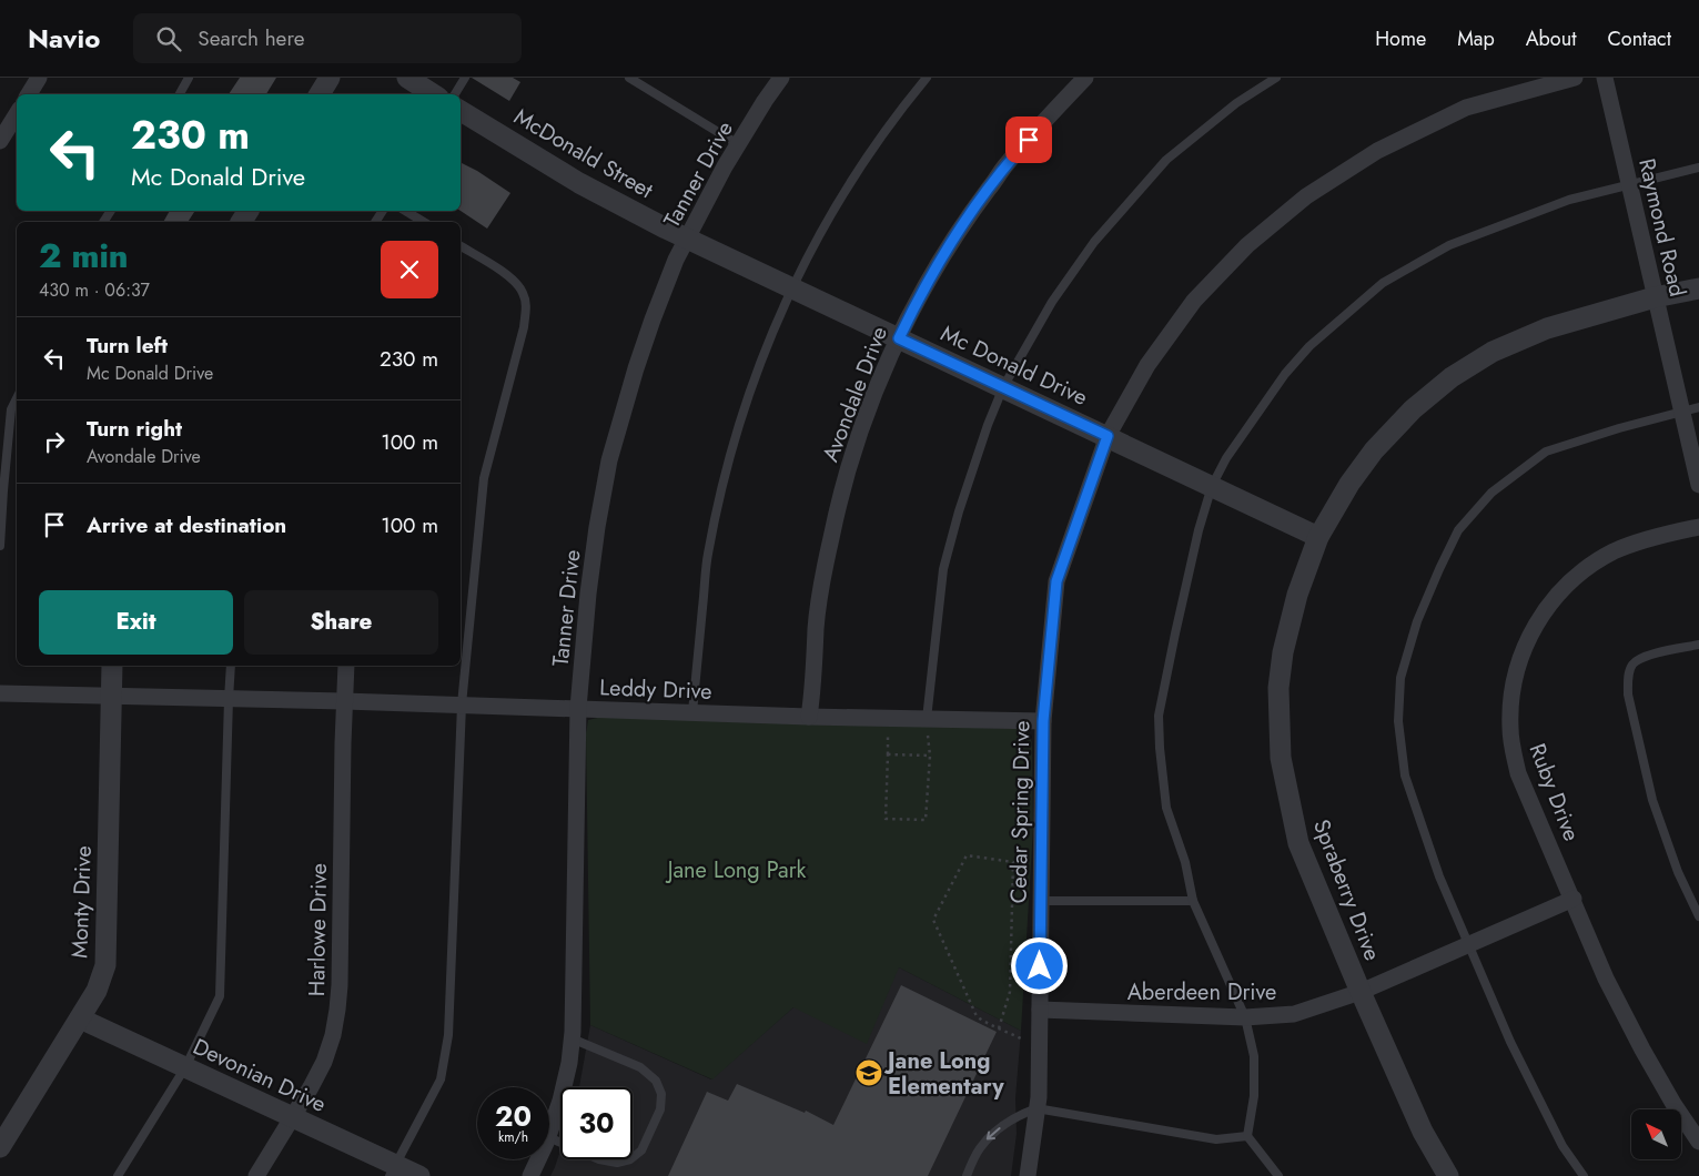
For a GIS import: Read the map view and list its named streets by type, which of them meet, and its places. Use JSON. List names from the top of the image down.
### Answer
{
  "streets": {
    "street": [
      "McDonald Street",
      "Tanner Drive",
      "Raymond Road",
      "Mc Donald Drive",
      "Avondale Drive",
      "Leddy Drive",
      "Ruby Drive",
      "Cedar Spring Drive",
      "Spraberry Drive",
      "Monty Drive",
      "Harlowe Drive",
      "Aberdeen Drive",
      "Devonian Drive"
    ]
  },
  "crossings": [
    ["McDonald Street", "Tanner Drive"],
    ["McDonald Street", "Mc Donald Drive"],
    ["Tanner Drive", "Mc Donald Drive"],
    ["Tanner Drive", "Leddy Drive"],
    ["Raymond Road", "Spraberry Drive"],
    ["Mc Donald Drive", "Avondale Drive"],
    ["Mc Donald Drive", "Cedar Spring Drive"],
    ["Mc Donald Drive", "Spraberry Drive"],
    ["Avondale Drive", "Leddy Drive"],
    ["Leddy Drive", "Cedar Spring Drive"],
    ["Leddy Drive", "Monty Drive"],
    ["Leddy Drive", "Harlowe Drive"],
    ["Ruby Drive", "Aberdeen Drive"],
    ["Cedar Spring Drive", "Aberdeen Drive"],
    ["Spraberry Drive", "Aberdeen Drive"],
    ["Monty Drive", "Devonian Drive"],
    ["Harlowe Drive", "Devonian Drive"]
  ],
  "parks": ["Jane Long Park"],
  "places": {
    "school or university": ["Jane Long Elementary"]
  },
  "north": "top left",
  "page": {
    "header": "Navio",
    "search": "Search here",
    "nav": [
      "Home",
      "Map",
      "About",
      "Contact"
    ],
    "turn": ["230 m", "Mc Donald Drive"],
    "heading": ["2 min", "430 m · 06:37"],
    "list": [
      {
        "name": "Turn left",
        "note": "Mc Donald Drive",
        "value": "230 m"
      },
      {
        "name": "Turn right",
        "note": "Avondale Drive",
        "value": "100 m"
      },
      {
        "name": "Arrive at destination",
        "value": "100 m"
      }
    ],
    "buttons": ["Exit", "Share"],
    "speed": "20 km/h",
    "limit": "30"
  }
}
